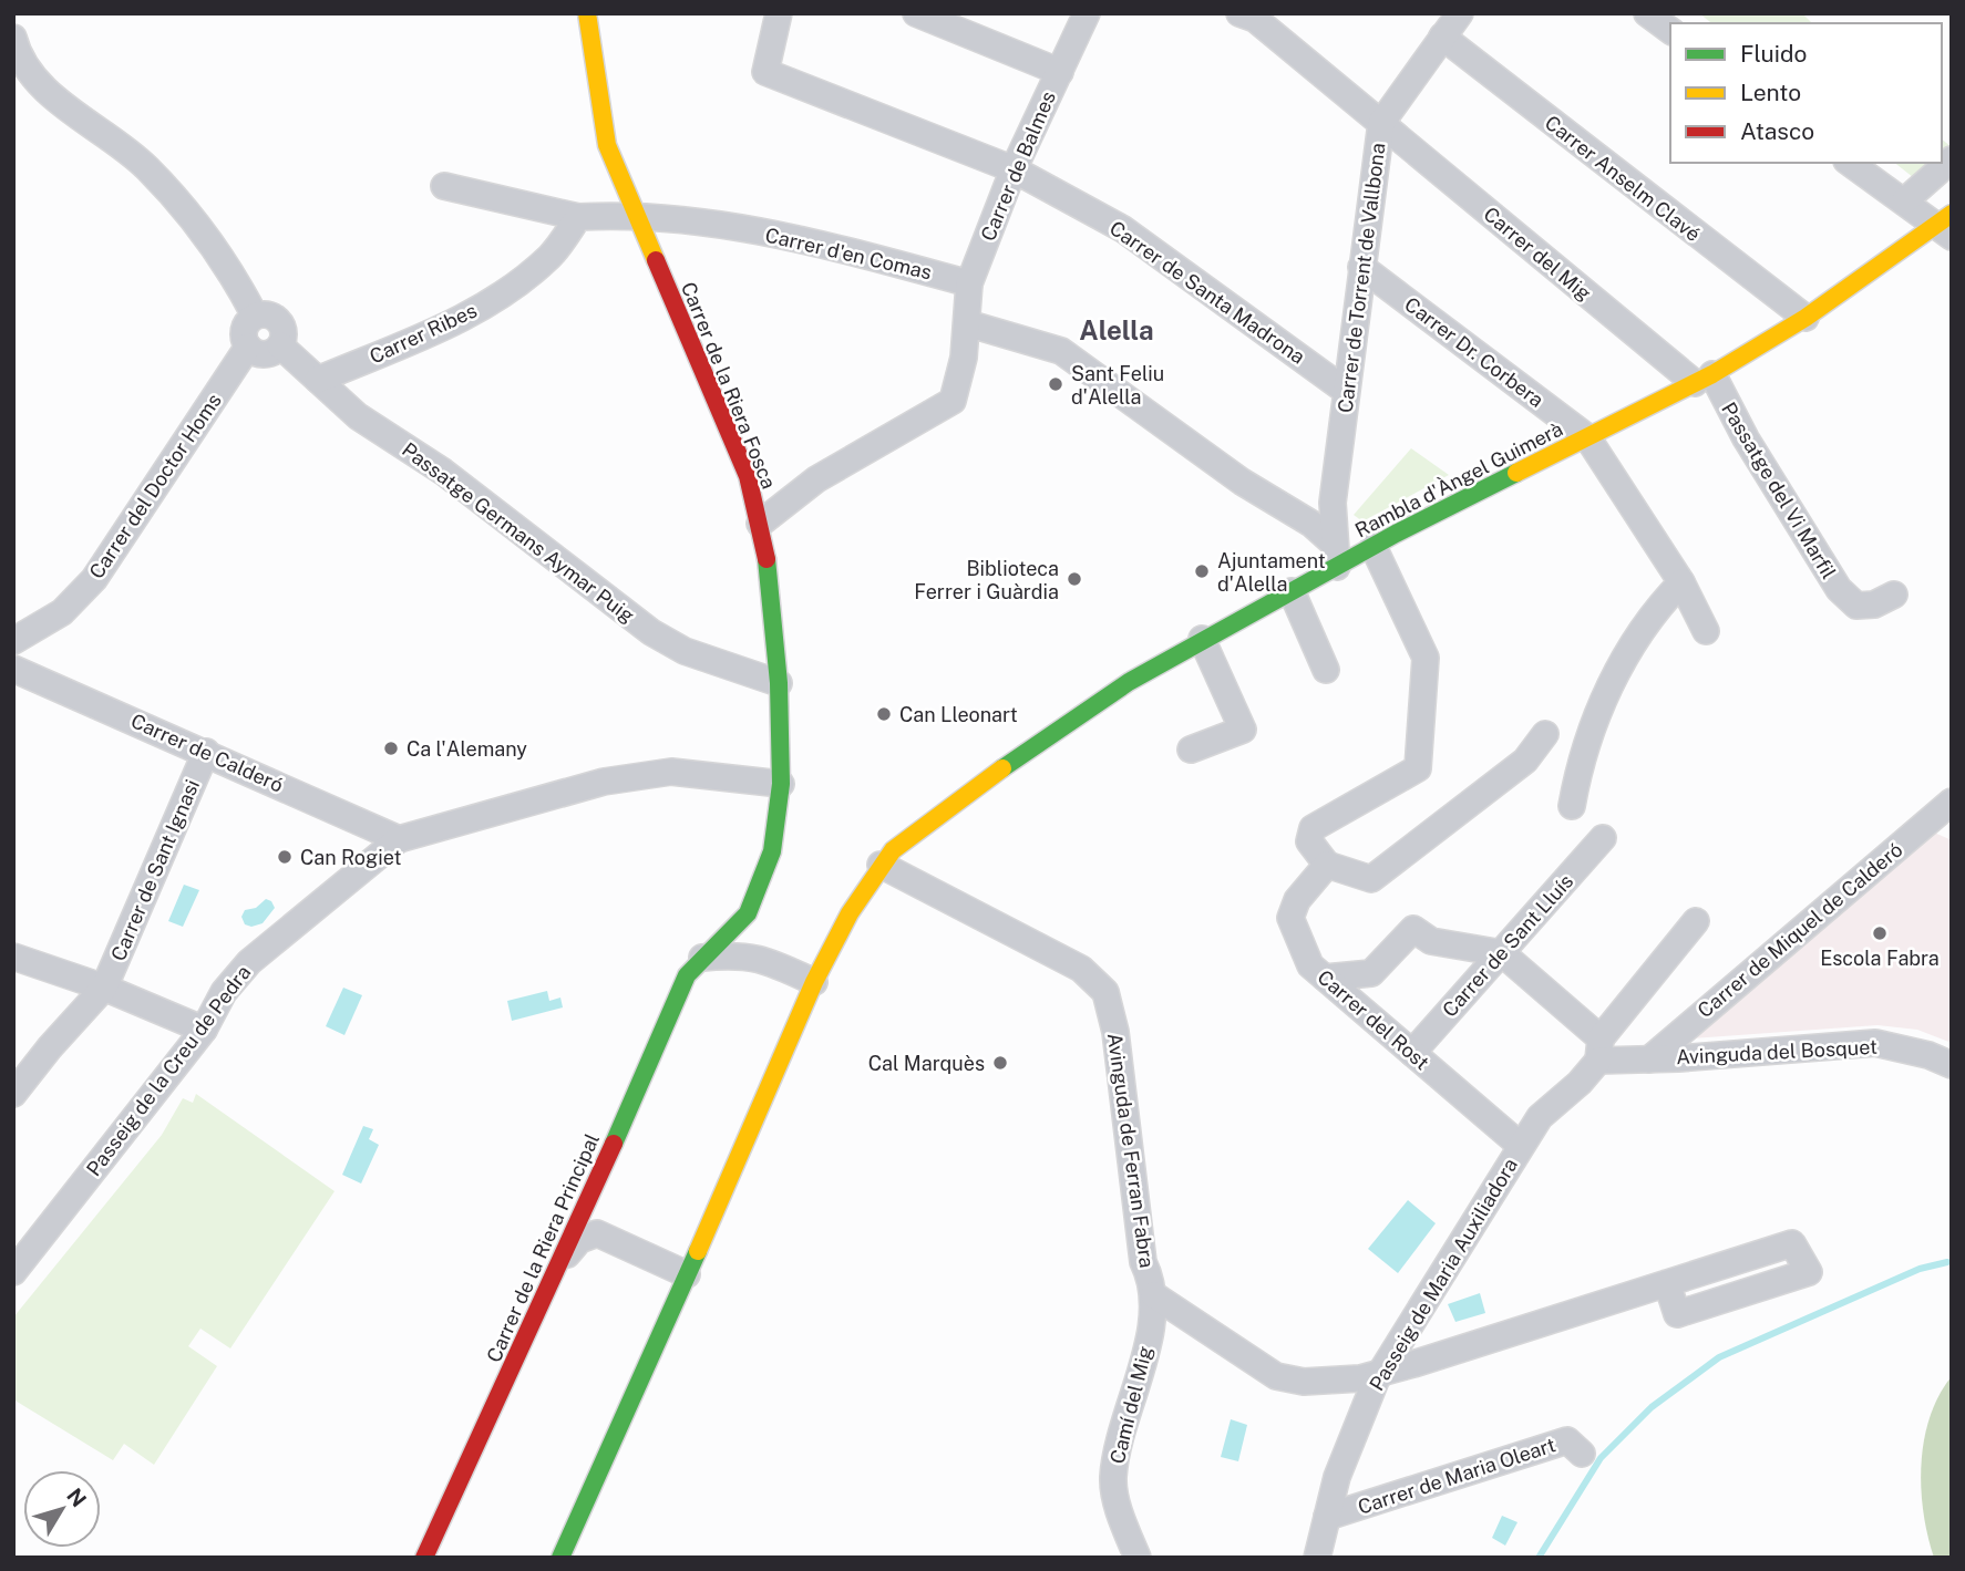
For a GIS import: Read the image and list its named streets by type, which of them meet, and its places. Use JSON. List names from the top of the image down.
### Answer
{
  "streets": {
    "main road": ["Carrer de la Riera Fosca", "Rambla d'Àngel Guimerà", "Carrer de la Riera Principal"],
    "street": [
      "Carrer de Balmes",
      "Carrer Anselm Clavé",
      "Carrer d'en Comas",
      "Carrer del Mig",
      "Carrer de Torrent de Vallbona",
      "Carrer de Santa Madrona",
      "Carrer Ribes",
      "Carrer Dr. Corbera",
      "Carrer del Doctor Homs",
      "Passatge del Vi Marfil",
      "Passatge Germans Aymar Puig",
      "Carrer de Calderó",
      "Carrer de Sant Ignasi",
      "Carrer de Miquel de Calderó",
      "Carrer de Sant Lluís",
      "Carrer del Rost",
      "Avinguda del Bosquet",
      "Passeig de la Creu de Pedra",
      "Avinguda de Ferran Fabra",
      "Passeig de Maria Auxiliadora",
      "Camí del Mig",
      "Carrer de Maria Oleart"
    ]
  },
  "crossings": [
    ["Carrer de Balmes", "Carrer d'en Comas"],
    ["Carrer de Balmes", "Carrer de Santa Madrona"],
    ["Carrer de Balmes", "Carrer de la Riera Fosca"],
    ["Carrer Anselm Clavé", "Carrer de Torrent de Vallbona"],
    ["Carrer Anselm Clavé", "Rambla d'Àngel Guimerà"],
    ["Carrer d'en Comas", "Carrer de la Riera Fosca"],
    ["Carrer del Mig", "Carrer de Torrent de Vallbona"],
    ["Carrer del Mig", "Rambla d'Àngel Guimerà"],
    ["Carrer del Mig", "Passatge del Vi Marfil"],
    ["Carrer de Torrent de Vallbona", "Carrer de Santa Madrona"],
    ["Carrer de Torrent de Vallbona", "Carrer Dr. Corbera"],
    ["Carrer de Torrent de Vallbona", "Rambla d'Àngel Guimerà"],
    ["Carrer Ribes", "Passatge Germans Aymar Puig"],
    ["Carrer Dr. Corbera", "Rambla d'Àngel Guimerà"],
    ["Carrer de la Riera Fosca", "Passatge Germans Aymar Puig"],
    ["Carrer de la Riera Fosca", "Passeig de la Creu de Pedra"],
    ["Carrer de la Riera Fosca", "Carrer de la Riera Principal"],
    ["Rambla d'Àngel Guimerà", "Passatge del Vi Marfil"],
    ["Rambla d'Àngel Guimerà", "Avinguda de Ferran Fabra"],
    ["Carrer del Doctor Homs", "Passatge Germans Aymar Puig"],
    ["Carrer de Calderó", "Carrer de Sant Ignasi"],
    ["Carrer de Calderó", "Passeig de la Creu de Pedra"],
    ["Carrer de Miquel de Calderó", "Avinguda del Bosquet"],
    ["Carrer de Sant Lluís", "Carrer del Rost"],
    ["Carrer del Rost", "Passeig de Maria Auxiliadora"],
    ["Avinguda del Bosquet", "Passeig de Maria Auxiliadora"],
    ["Avinguda de Ferran Fabra", "Passeig de Maria Auxiliadora"],
    ["Avinguda de Ferran Fabra", "Camí del Mig"],
    ["Passeig de Maria Auxiliadora", "Carrer de Maria Oleart"]
  ],
  "districts": ["Alella"],
  "places": [
    "Sant Feliu d'Alella",
    "Ajuntament d'Alella",
    "Biblioteca Ferrer i Guàrdia",
    "Can Lleonart",
    "Ca l'Alemany",
    "Can Rogiet",
    "Escola Fabra",
    "Cal Marquès"
  ],
  "legend": ["Fluido", "Lento", "Atasco"],
  "north": "top right"
}
